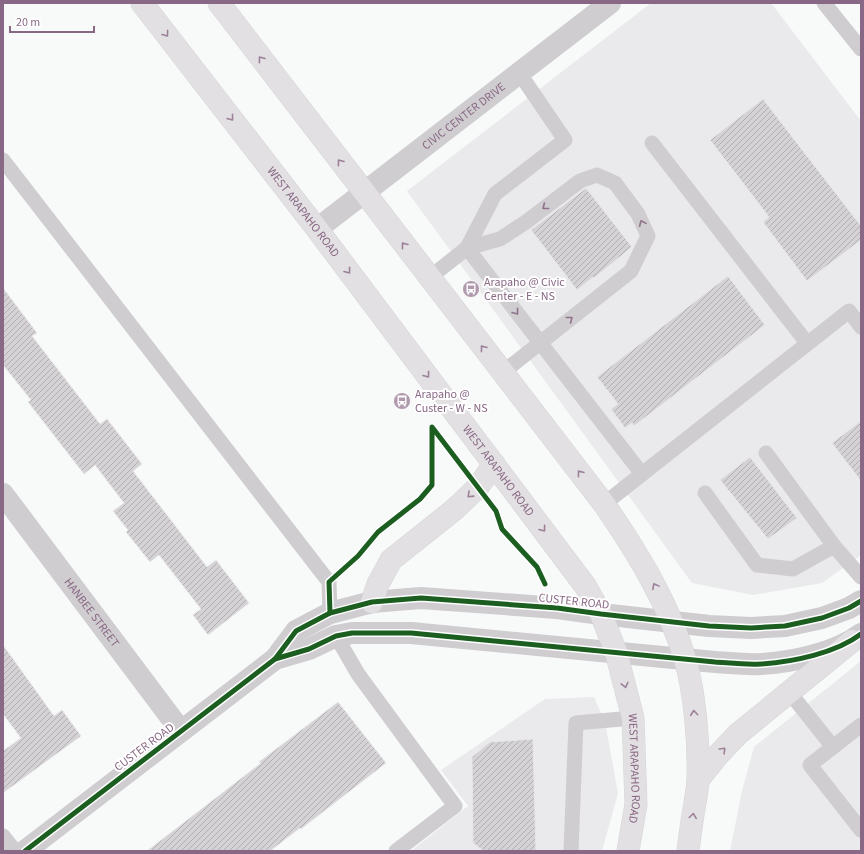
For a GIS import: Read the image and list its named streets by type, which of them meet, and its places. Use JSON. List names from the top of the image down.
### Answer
{
  "streets": {
    "main road": ["WEST ARAPAHO ROAD"],
    "street": ["CIVIC CENTER DRIVE", "CUSTER ROAD", "HANBEE STREET"]
  },
  "crossings": [
    ["CIVIC CENTER DRIVE", "WEST ARAPAHO ROAD"],
    ["WEST ARAPAHO ROAD", "CUSTER ROAD"],
    ["CUSTER ROAD", "HANBEE STREET"]
  ],
  "places": {
    "bus stop": ["Arapaho @ Civic Center - E - NS", "Arapaho @ Custer - W - NS"]
  },
  "scale_bar": "20 m"
}
